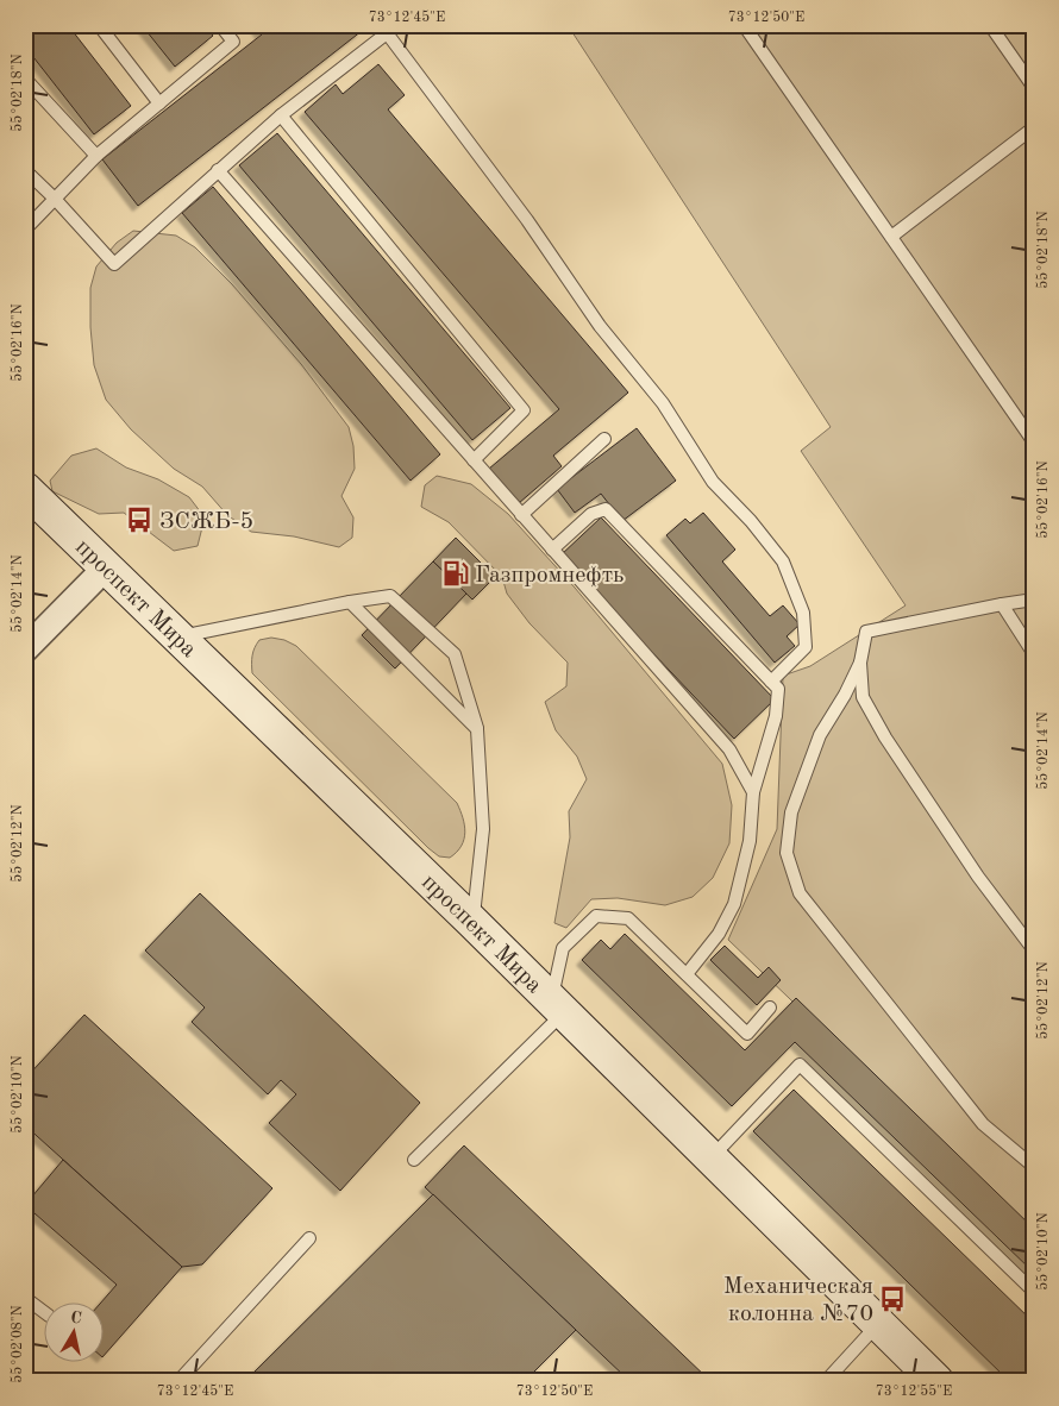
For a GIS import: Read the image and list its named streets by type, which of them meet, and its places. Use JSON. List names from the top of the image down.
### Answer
{
  "streets": {
    "street": ["проспект Мира"]
  },
  "places": {
    "bus stop": ["ЗСЖБ-5", "Механическая колонна №70"],
    "fuel station": ["Газпромнефть"]
  },
  "north": "top",
  "coordinates": [
    "73°12'45\"E",
    "73°12'50\"E",
    "55°02'18\"N",
    "55°02'16\"N",
    "55°02'14\"N",
    "55°02'12\"N",
    "55°02'10\"N",
    "55°02'08\"N",
    "73°12'55\"E"
  ]
}
